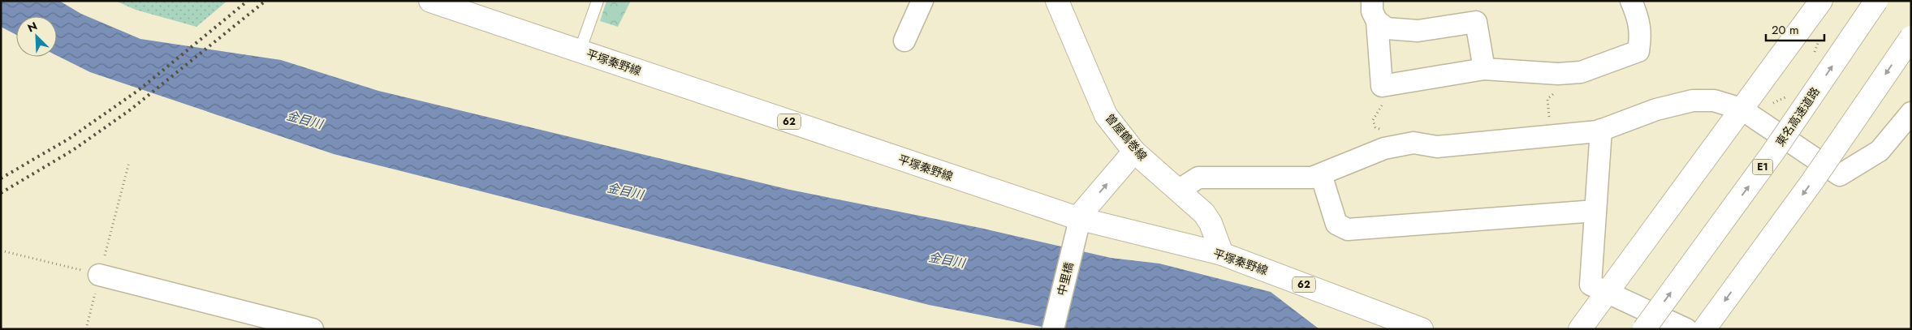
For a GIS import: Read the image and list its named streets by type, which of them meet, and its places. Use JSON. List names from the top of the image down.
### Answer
{
  "streets": {
    "main road": [
      "平塚秦野線",
      "東名高速道路",
      "62",
      "曽屋鶴巻線",
      "E1"
    ],
    "street": ["中里橋"]
  },
  "crossings": [
    ["平塚秦野線", "曽屋鶴巻線"],
    ["平塚秦野線", "中里橋"]
  ],
  "water": ["金目川"],
  "scale_bar": "20 m",
  "north": "top left"
}
